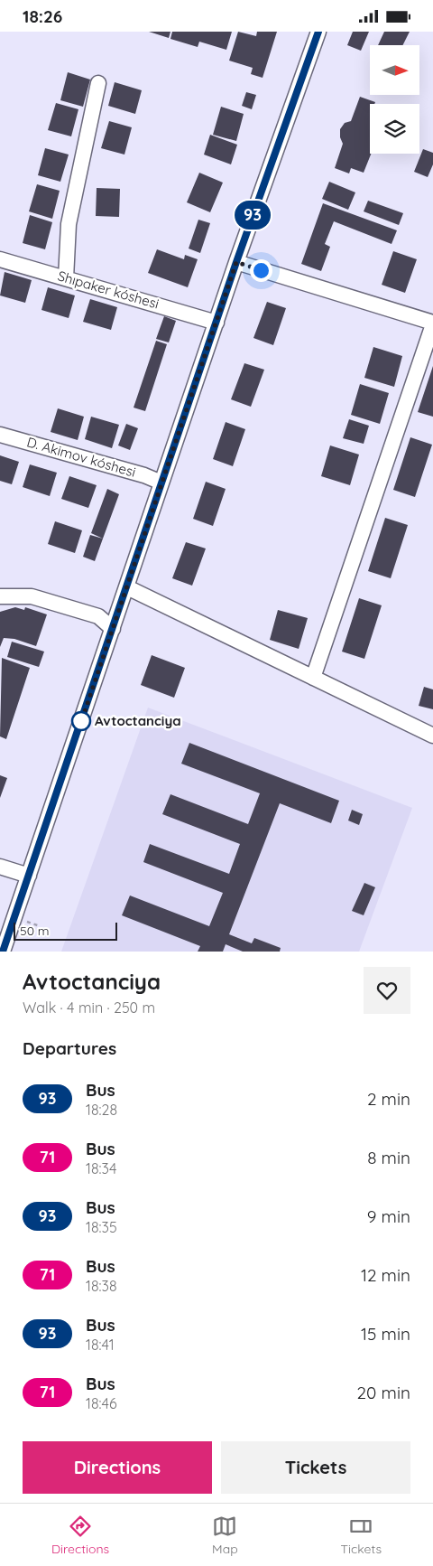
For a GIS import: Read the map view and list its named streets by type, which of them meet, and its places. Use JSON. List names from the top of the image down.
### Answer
{
  "streets": {
    "street": ["Shıpaker kóshesi", "D. Akimov kóshesi"]
  },
  "places": ["Avtoctanciya"],
  "lines": ["bus line 93"],
  "scale_bar": "50 m",
  "north": "right",
  "page": {
    "status": "18:26",
    "on_map": "93",
    "scale": "50 m",
    "heading": [
      ["Avtoctanciya", "Walk · 4 min · 250 m"],
      "Departures"
    ],
    "list": [
      {
        "mark": "93",
        "name": "Bus",
        "note": "18:28",
        "value": "2 min"
      },
      {
        "mark": "71",
        "name": "Bus",
        "note": "18:34",
        "value": "8 min"
      },
      {
        "mark": "93",
        "name": "Bus",
        "note": "18:35",
        "value": "9 min"
      },
      {
        "mark": "71",
        "name": "Bus",
        "note": "18:38",
        "value": "12 min"
      },
      {
        "mark": "93",
        "name": "Bus",
        "note": "18:41",
        "value": "15 min"
      },
      {
        "mark": "71",
        "name": "Bus",
        "note": "18:46",
        "value": "20 min"
      }
    ],
    "buttons": ["Directions", "Tickets"],
    "tabs": ["Directions", "Map", "Tickets"]
  }
}
